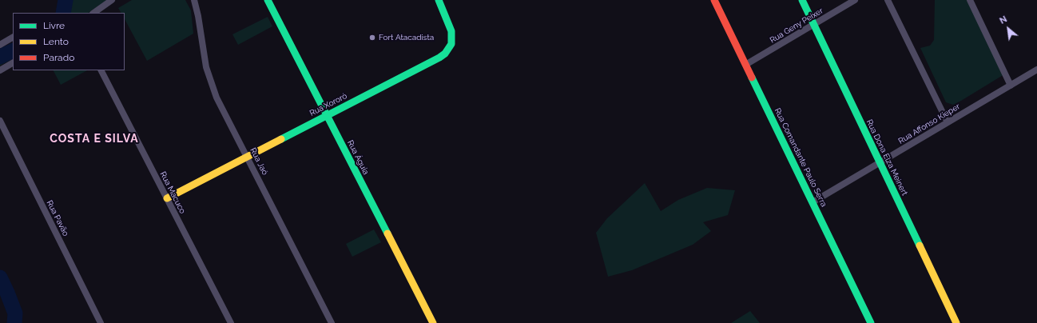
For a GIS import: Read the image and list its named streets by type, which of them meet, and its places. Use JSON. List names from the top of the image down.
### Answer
{
  "streets": {
    "street": [
      "Rua Geny Peixer",
      "Rua Xororó",
      "Rua Affonso Kieper",
      "Rua Águia",
      "Rua Comandante Paulo Serra",
      "Rua Dona Elza Meinert",
      "Rua Jaó",
      "Rua Macuco",
      "Rua Pavão"
    ]
  },
  "crossings": [
    ["Rua Geny Peixer", "Rua Comandante Paulo Serra"],
    ["Rua Geny Peixer", "Rua Dona Elza Meinert"],
    ["Rua Xororó", "Rua Águia"],
    ["Rua Xororó", "Rua Jaó"],
    ["Rua Xororó", "Rua Macuco"],
    ["Rua Affonso Kieper", "Rua Comandante Paulo Serra"],
    ["Rua Affonso Kieper", "Rua Dona Elza Meinert"]
  ],
  "districts": ["COSTA E SILVA"],
  "places": ["Fort Atacadista"],
  "legend": ["Livre", "Lento", "Parado"],
  "north": "top left"
}
